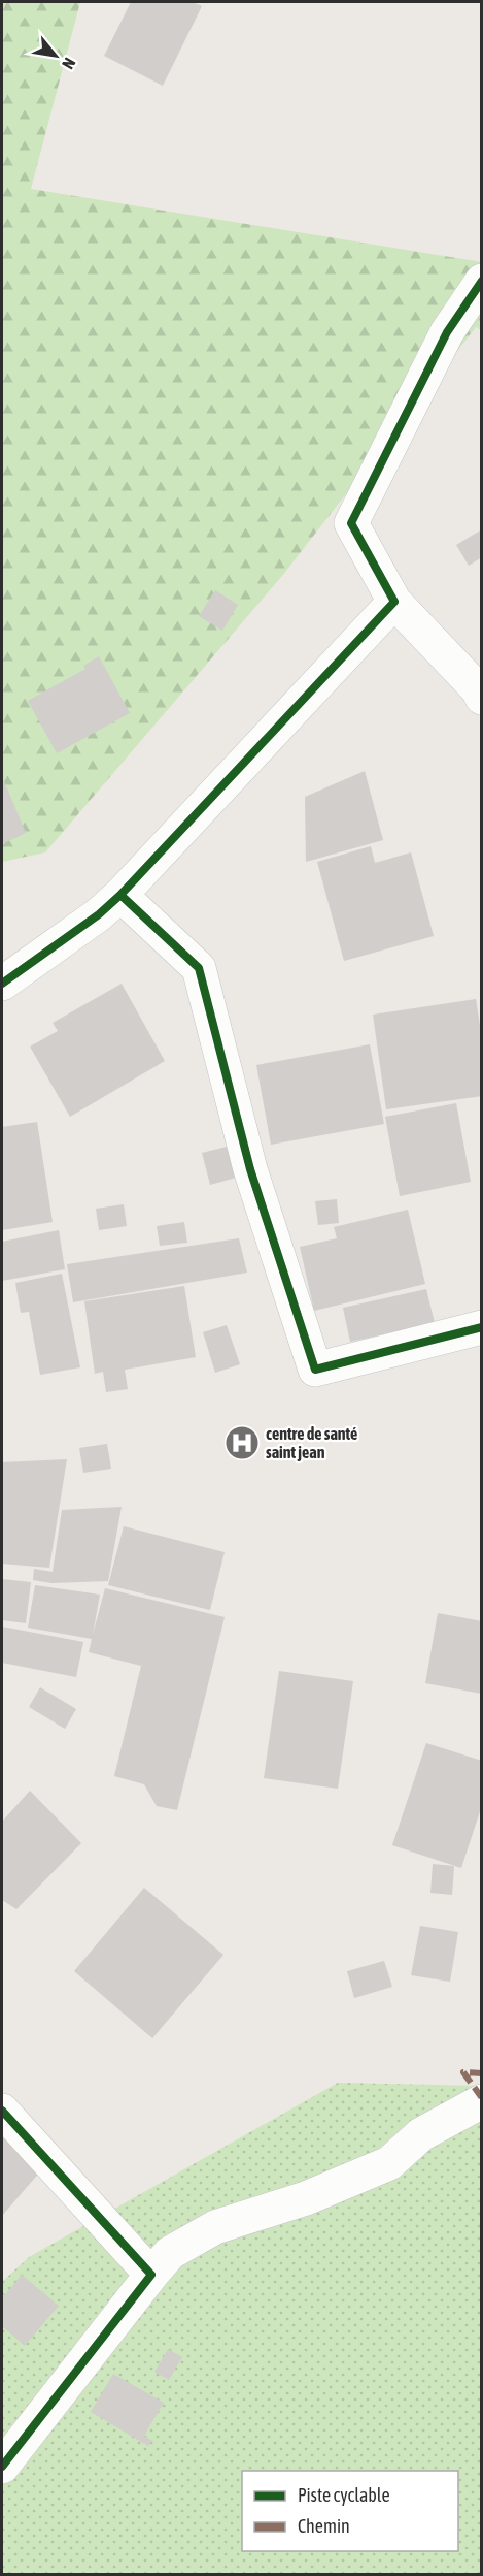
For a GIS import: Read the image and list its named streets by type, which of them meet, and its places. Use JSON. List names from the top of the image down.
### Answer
{
  "places": {
    "hospital": ["centre de santé saint jean"]
  },
  "legend": ["Piste cyclable", "Chemin"],
  "north": "bottom right"
}
